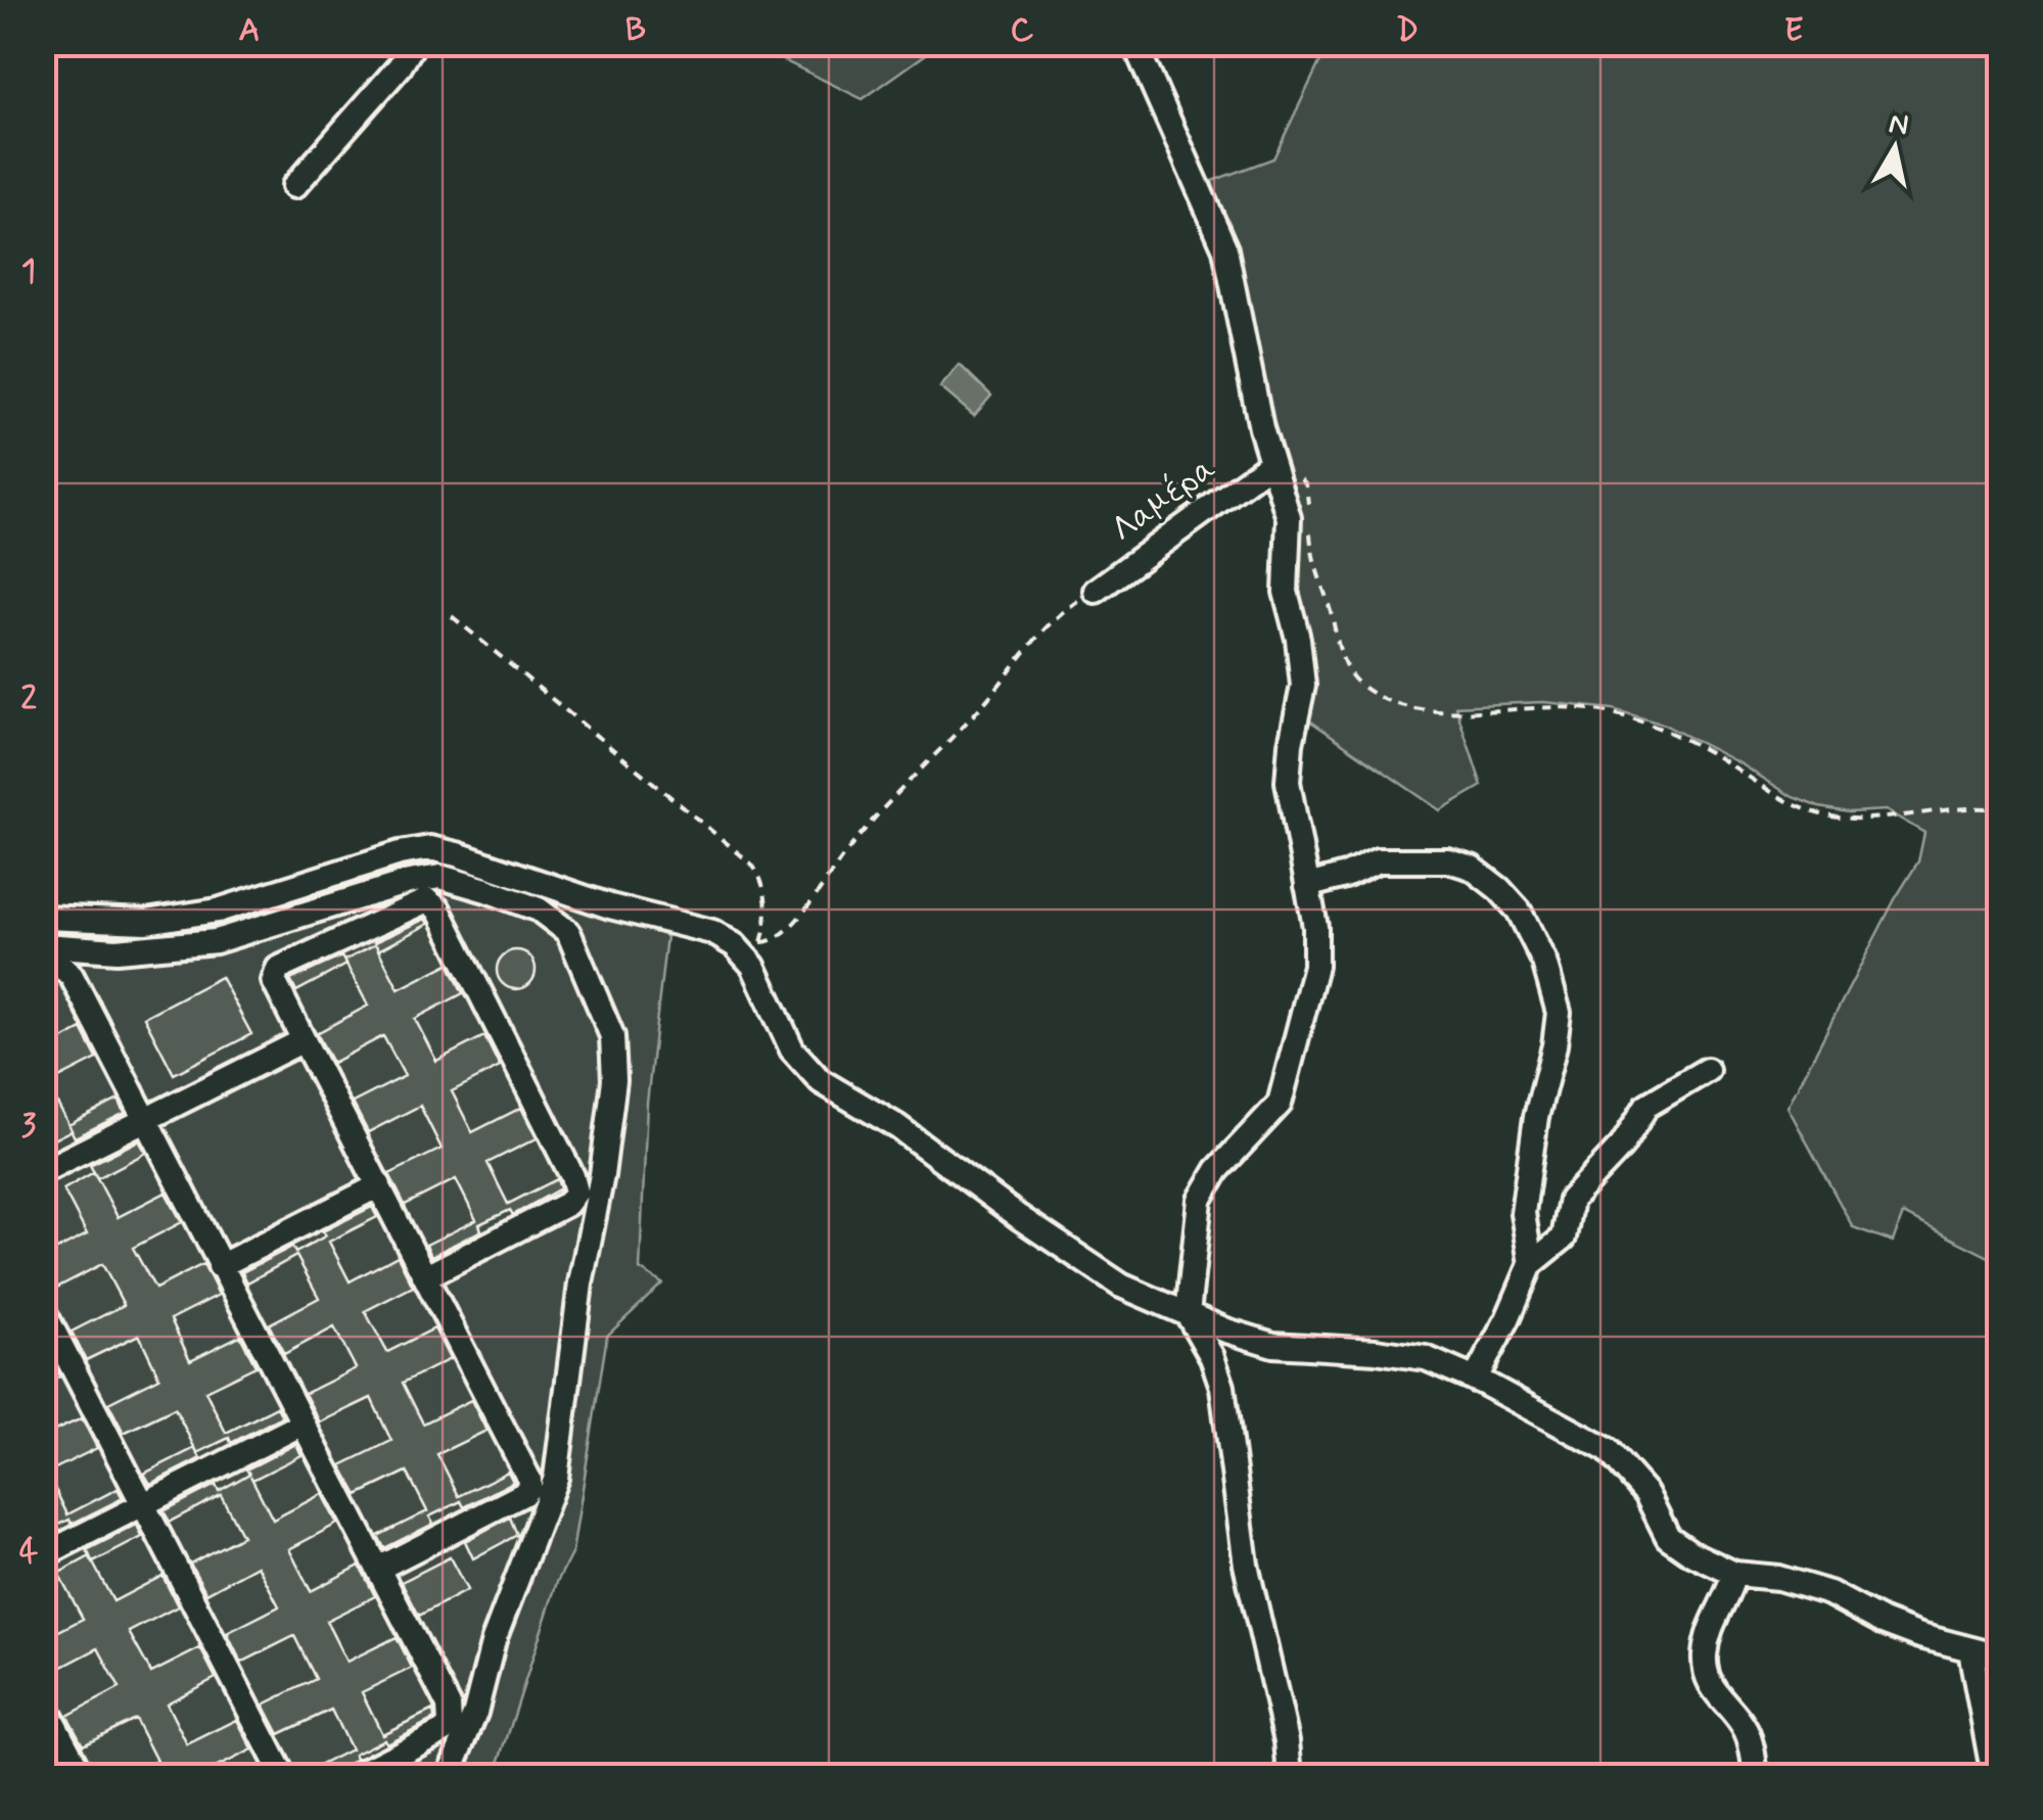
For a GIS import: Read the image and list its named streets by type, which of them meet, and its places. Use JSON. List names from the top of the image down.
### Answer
{
  "streets": {
    "street": ["Λαμέρα"]
  },
  "north": "top",
  "grid": {
    "columns": [
      "A",
      "B",
      "C",
      "D",
      "E"
    ],
    "rows": [
      "1",
      "2",
      "3",
      "4"
    ]
  }
}
